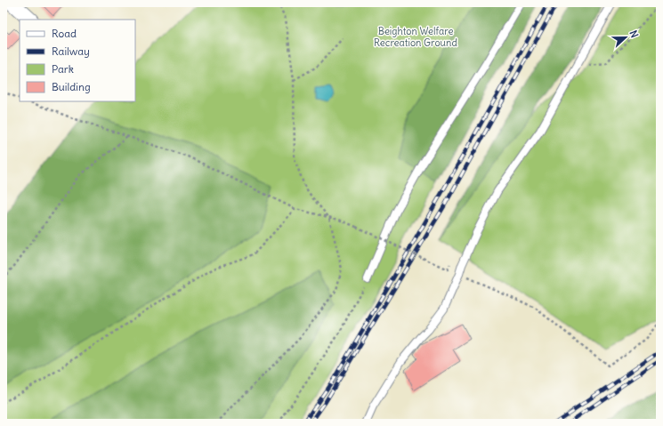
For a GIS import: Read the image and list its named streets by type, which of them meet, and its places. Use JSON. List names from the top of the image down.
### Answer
{
  "parks": ["Beighton Welfare Recreation Ground"],
  "legend": [
    "Road",
    "Railway",
    "Park",
    "Building"
  ],
  "north": "right"
}
